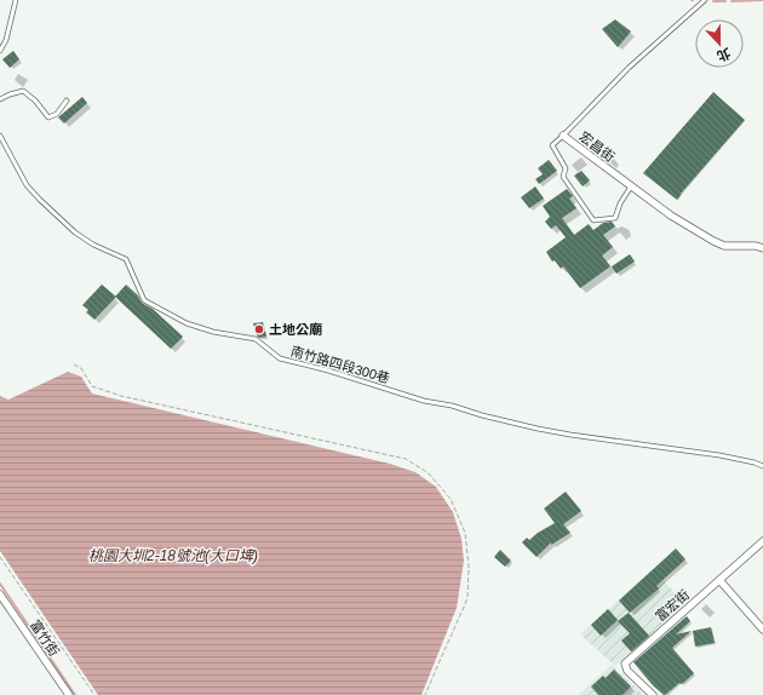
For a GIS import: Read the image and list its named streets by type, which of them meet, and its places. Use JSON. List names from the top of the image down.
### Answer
{
  "streets": {
    "street": ["宏昌街", "富宏街", "富竹街"],
    "lane": ["南竹路四段300巷"]
  },
  "water": ["桃園大圳2-18號池(大口埤)"],
  "places": ["土地公廟"],
  "north": "bottom"
}
